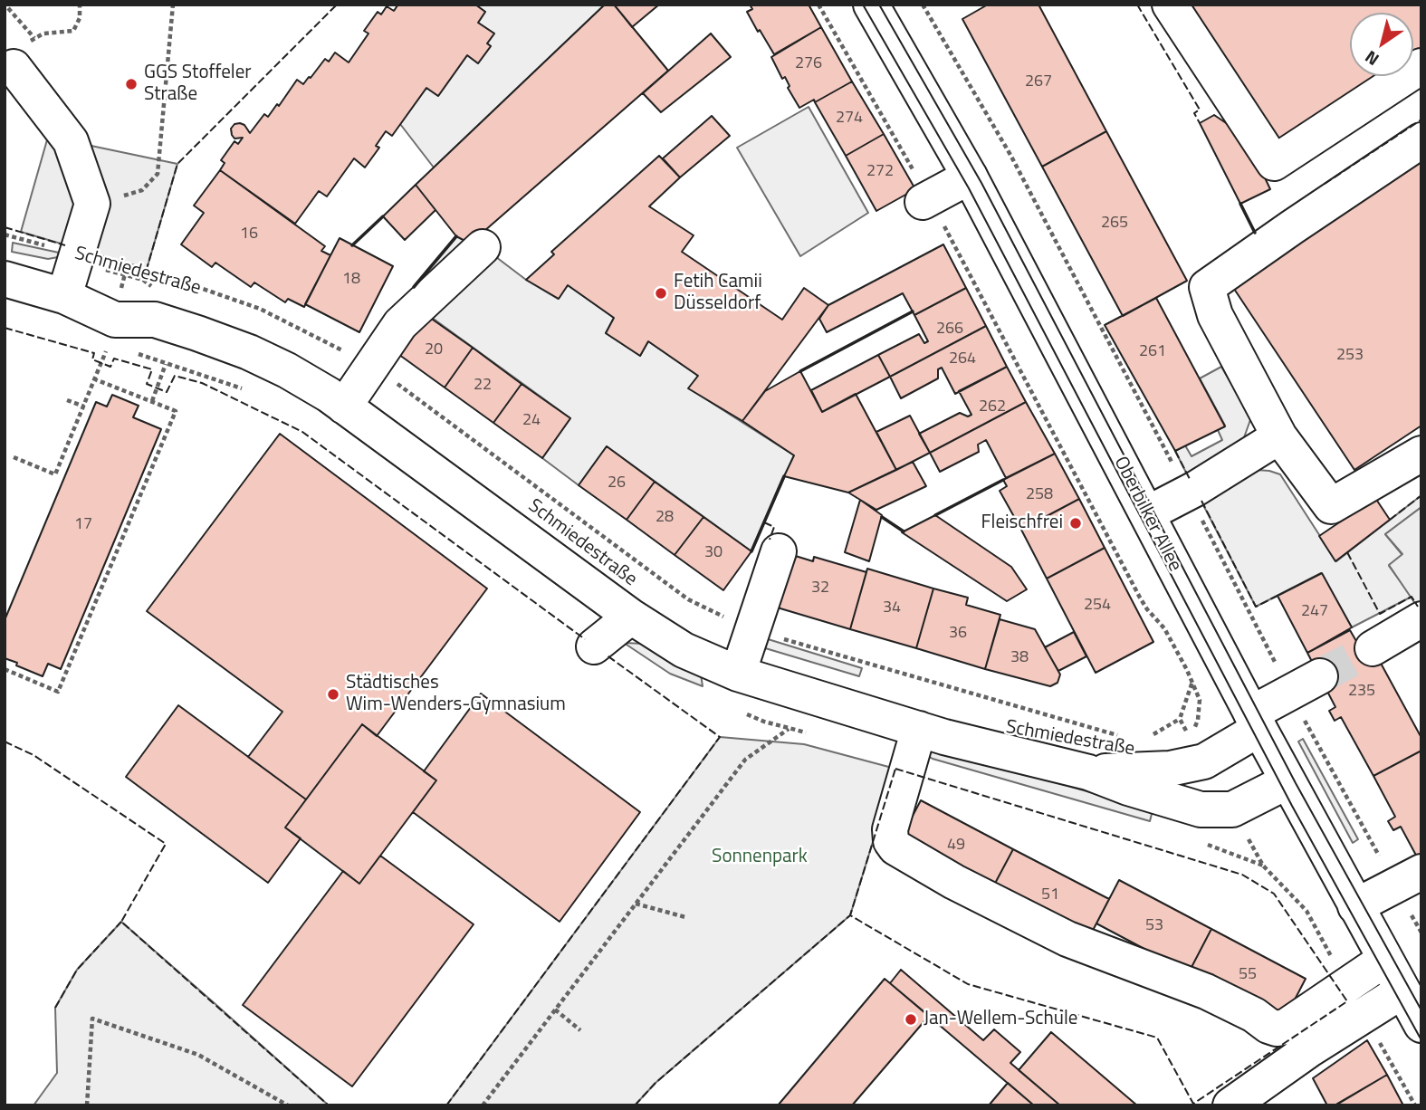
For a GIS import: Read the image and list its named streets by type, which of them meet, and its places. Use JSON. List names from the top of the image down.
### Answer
{
  "streets": {
    "street": ["Schmiedestraße", "Oberbilker Allee"]
  },
  "crossings": [
    ["Schmiedestraße", "Oberbilker Allee"]
  ],
  "parks": ["Sonnenpark"],
  "places": [
    "GGS Stoffeler Straße",
    "Fetih Camii Düsseldorf",
    "Fleischfrei",
    "Städtisches Wim-Wenders-Gymnasium",
    "Jan-Wellem-Schule"
  ],
  "house_numbers": [
    "276",
    "267",
    "274",
    "272",
    "265",
    "16",
    "18",
    "266",
    "20",
    "261",
    "253",
    "264",
    "22",
    "262",
    "24",
    "26",
    "258",
    "28",
    "17",
    "30",
    "32",
    "254",
    "34",
    "247",
    "36",
    "38",
    "235",
    "49",
    "51",
    "53",
    "55"
  ],
  "north": "bottom left"
}
